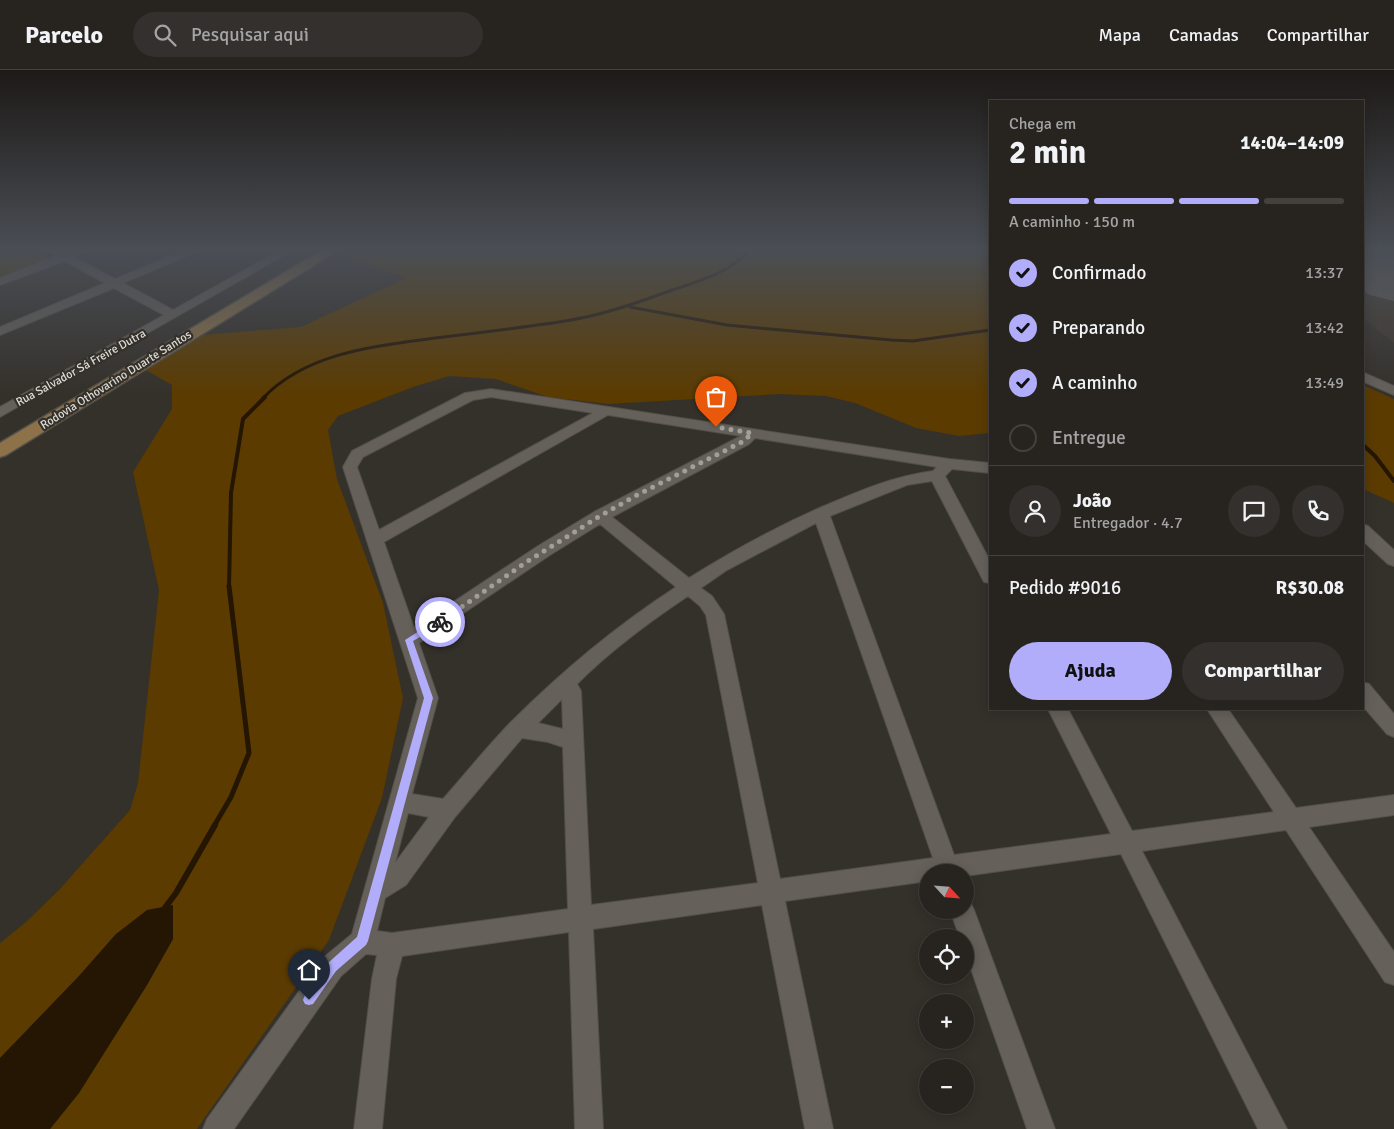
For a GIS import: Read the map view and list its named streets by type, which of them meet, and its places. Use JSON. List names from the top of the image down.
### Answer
{
  "streets": {
    "main road": ["Rodovia Othovarino Duarte Santos"],
    "street": ["Rua Salvador Sá Freire Dutra"]
  },
  "north": "bottom right",
  "page": {
    "header": "Parcelo",
    "search": "Pesquisar aqui",
    "nav": ["Mapa", "Camadas", "Compartilhar"],
    "heading": ["2 min", "Chega em", "14:04–14:09"],
    "panel": [
      "João",
      "Entregador · 4.7",
      "Pedido #9016",
      "R$30.08"
    ],
    "bar": "A caminho · 150 m",
    "list": [
      ["Confirmado", "13:37"],
      ["Preparando", "13:42"],
      ["A caminho", "13:49"],
      "Entregue"
    ],
    "buttons": ["Ajuda", "Compartilhar"],
    "map_buttons": ["+", "−"]
  }
}
